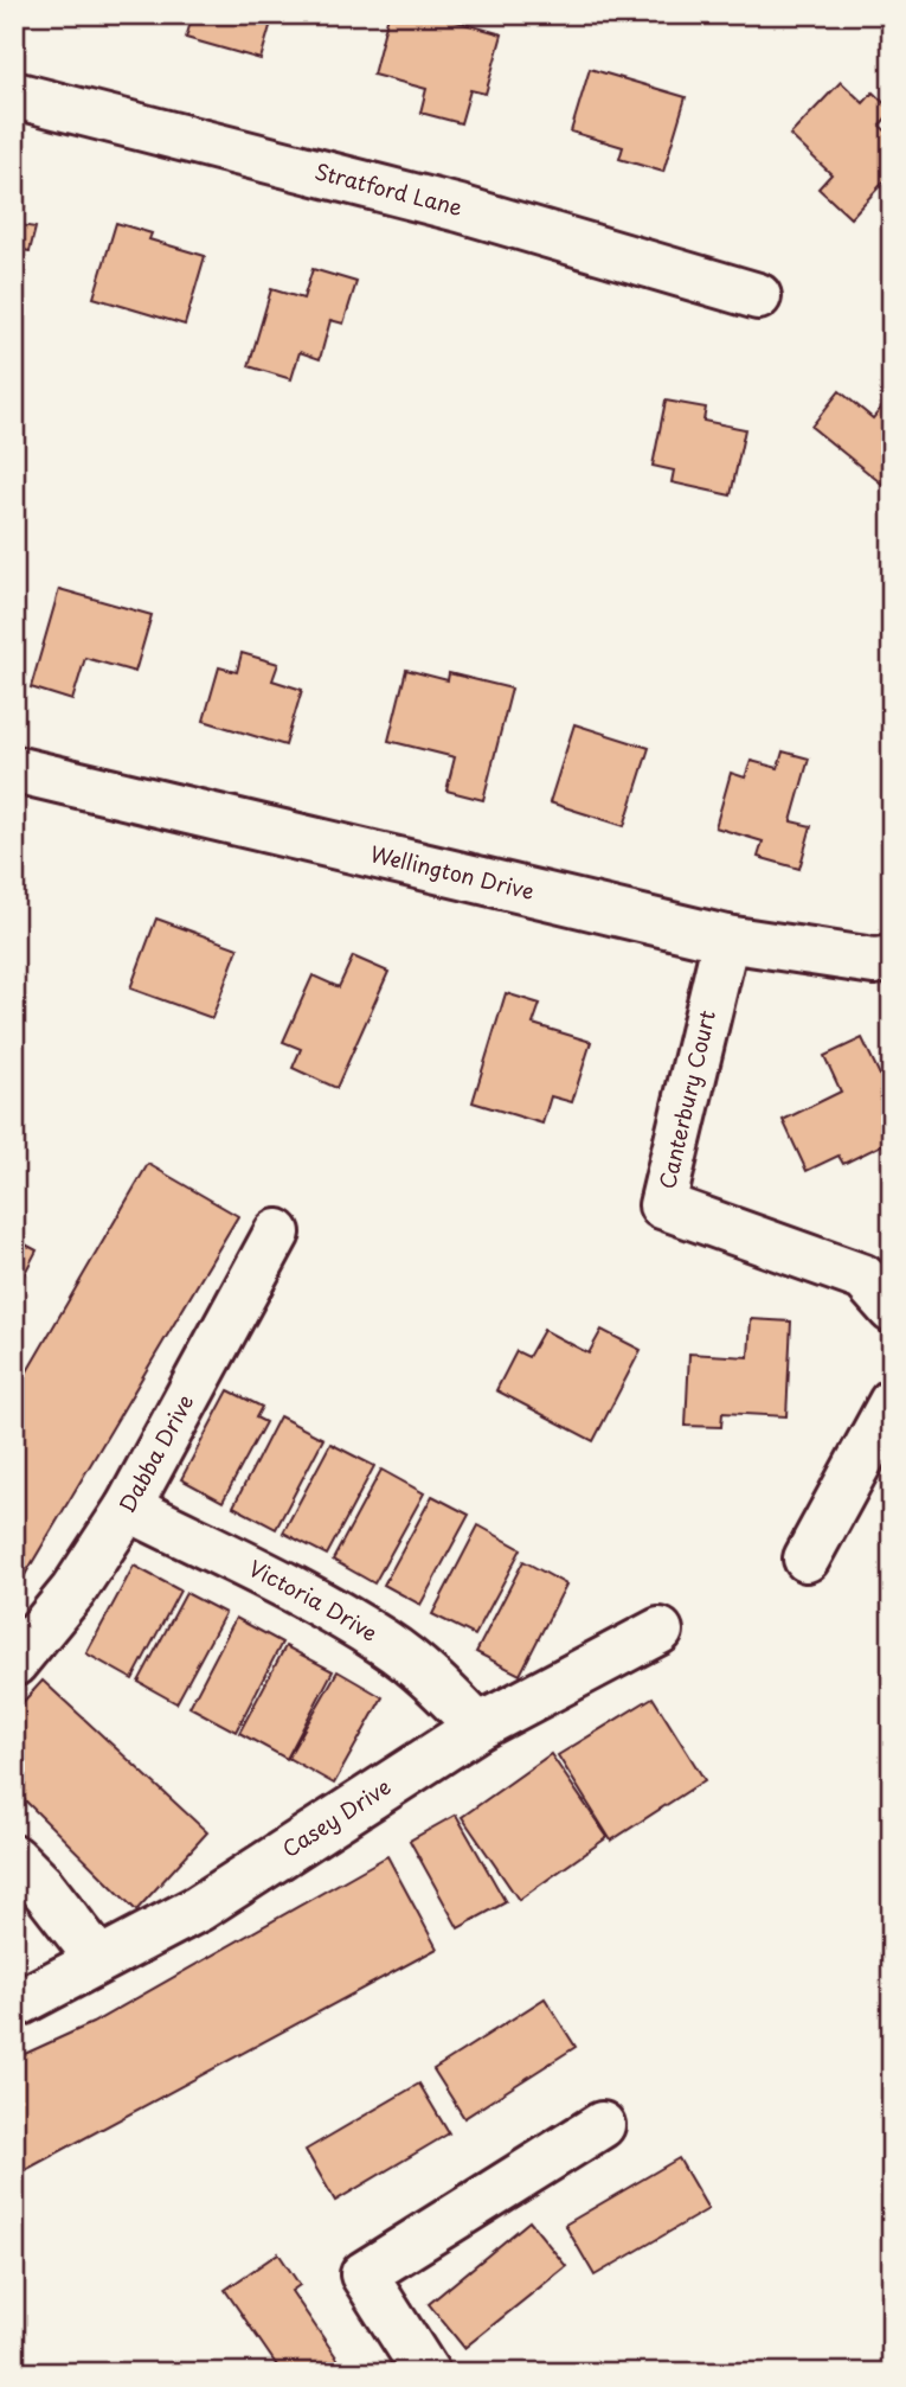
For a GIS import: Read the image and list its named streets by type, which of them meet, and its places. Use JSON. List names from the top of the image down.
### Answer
{
  "streets": {
    "street": [
      "Stratford Lane",
      "Wellington Drive",
      "Canterbury Court",
      "Dabba Drive",
      "Victoria Drive",
      "Casey Drive"
    ]
  },
  "crossings": [
    ["Wellington Drive", "Canterbury Court"],
    ["Dabba Drive", "Victoria Drive"],
    ["Victoria Drive", "Casey Drive"]
  ]
}
